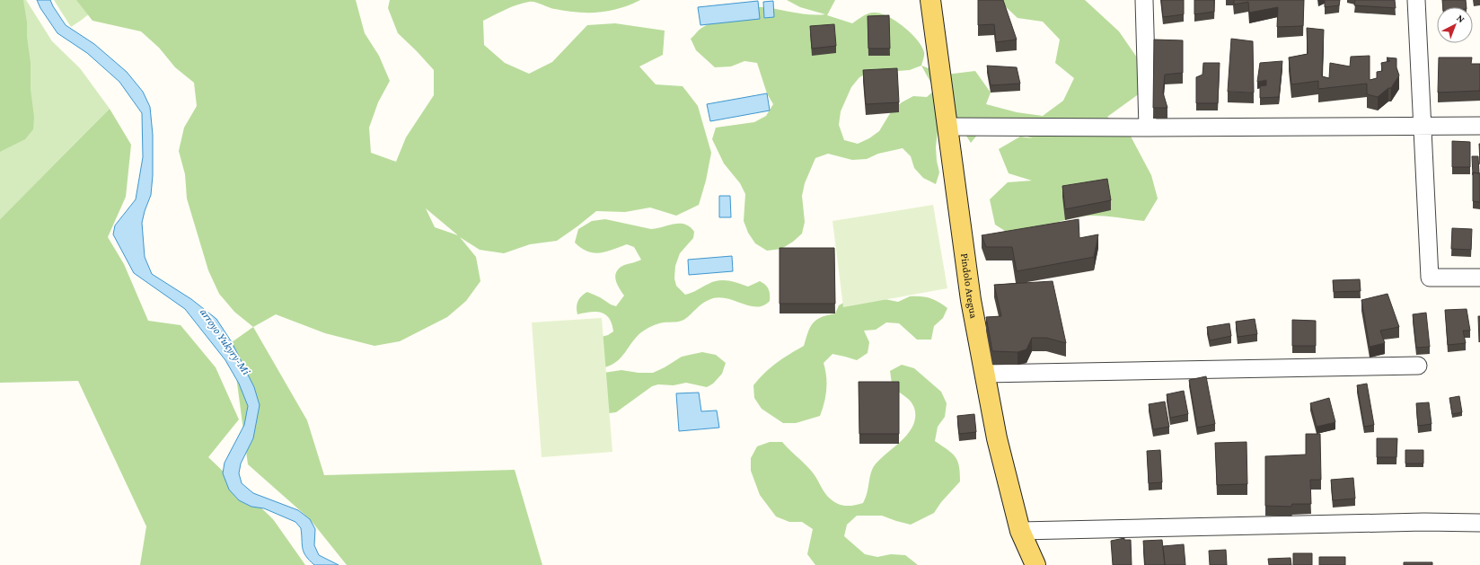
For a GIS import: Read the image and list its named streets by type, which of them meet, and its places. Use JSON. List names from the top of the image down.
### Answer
{
  "streets": {
    "main road": ["Pindolo Aregua"]
  },
  "water": ["arroyo Yukyry-Mi"],
  "north": "top right"
}
